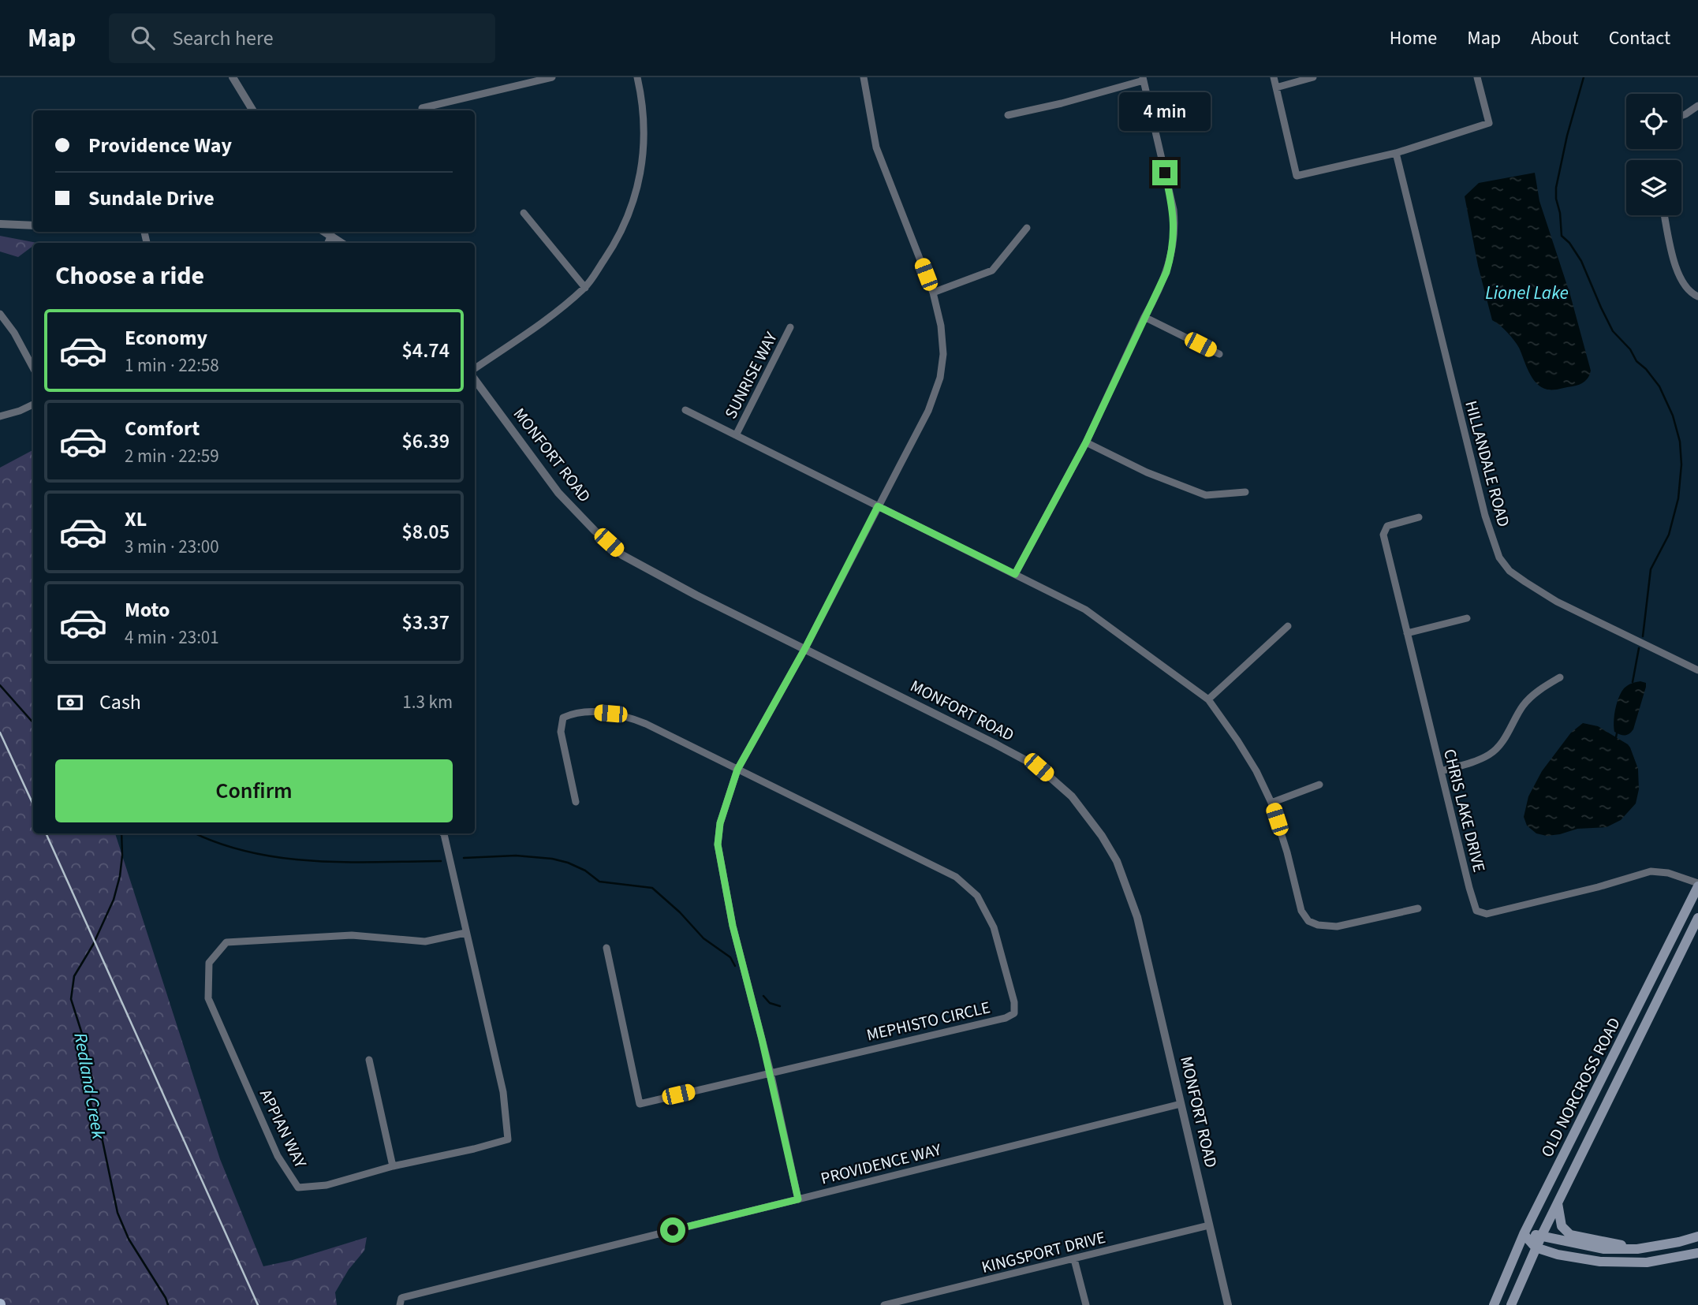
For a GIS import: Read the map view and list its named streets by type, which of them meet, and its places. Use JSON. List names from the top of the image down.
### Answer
{
  "streets": {
    "main road": ["OLD NORCROSS ROAD"],
    "street": [
      "SUNRISE WAY",
      "MONFORT ROAD",
      "HILLANDALE ROAD",
      "CHRIS LAKE DRIVE",
      "MEPHISTO CIRCLE",
      "APPIAN WAY",
      "PROVIDENCE WAY",
      "KINGSPORT DRIVE"
    ]
  },
  "crossings": [
    ["MONFORT ROAD", "PROVIDENCE WAY"],
    ["MONFORT ROAD", "KINGSPORT DRIVE"],
    ["CHRIS LAKE DRIVE", "OLD NORCROSS ROAD"]
  ],
  "water": ["Lionel Lake", "Redland Creek"],
  "page": {
    "header": "Map",
    "search": "Search here",
    "nav": [
      "Home",
      "Map",
      "About",
      "Contact"
    ],
    "bubble": "4 min",
    "banner": ["Providence Way", "Sundale Drive"],
    "heading": "Choose a ride",
    "list": [
      {
        "name": "Economy",
        "note": "1 min · 22:58",
        "value": "$4.74"
      },
      {
        "name": "Comfort",
        "note": "2 min · 22:59",
        "value": "$6.39"
      },
      {
        "name": "XL",
        "note": "3 min · 23:00",
        "value": "$8.05"
      },
      {
        "name": "Moto",
        "note": "4 min · 23:01",
        "value": "$3.37"
      }
    ],
    "pay": ["Cash", "1.3 km"],
    "buttons": "Confirm"
  }
}
